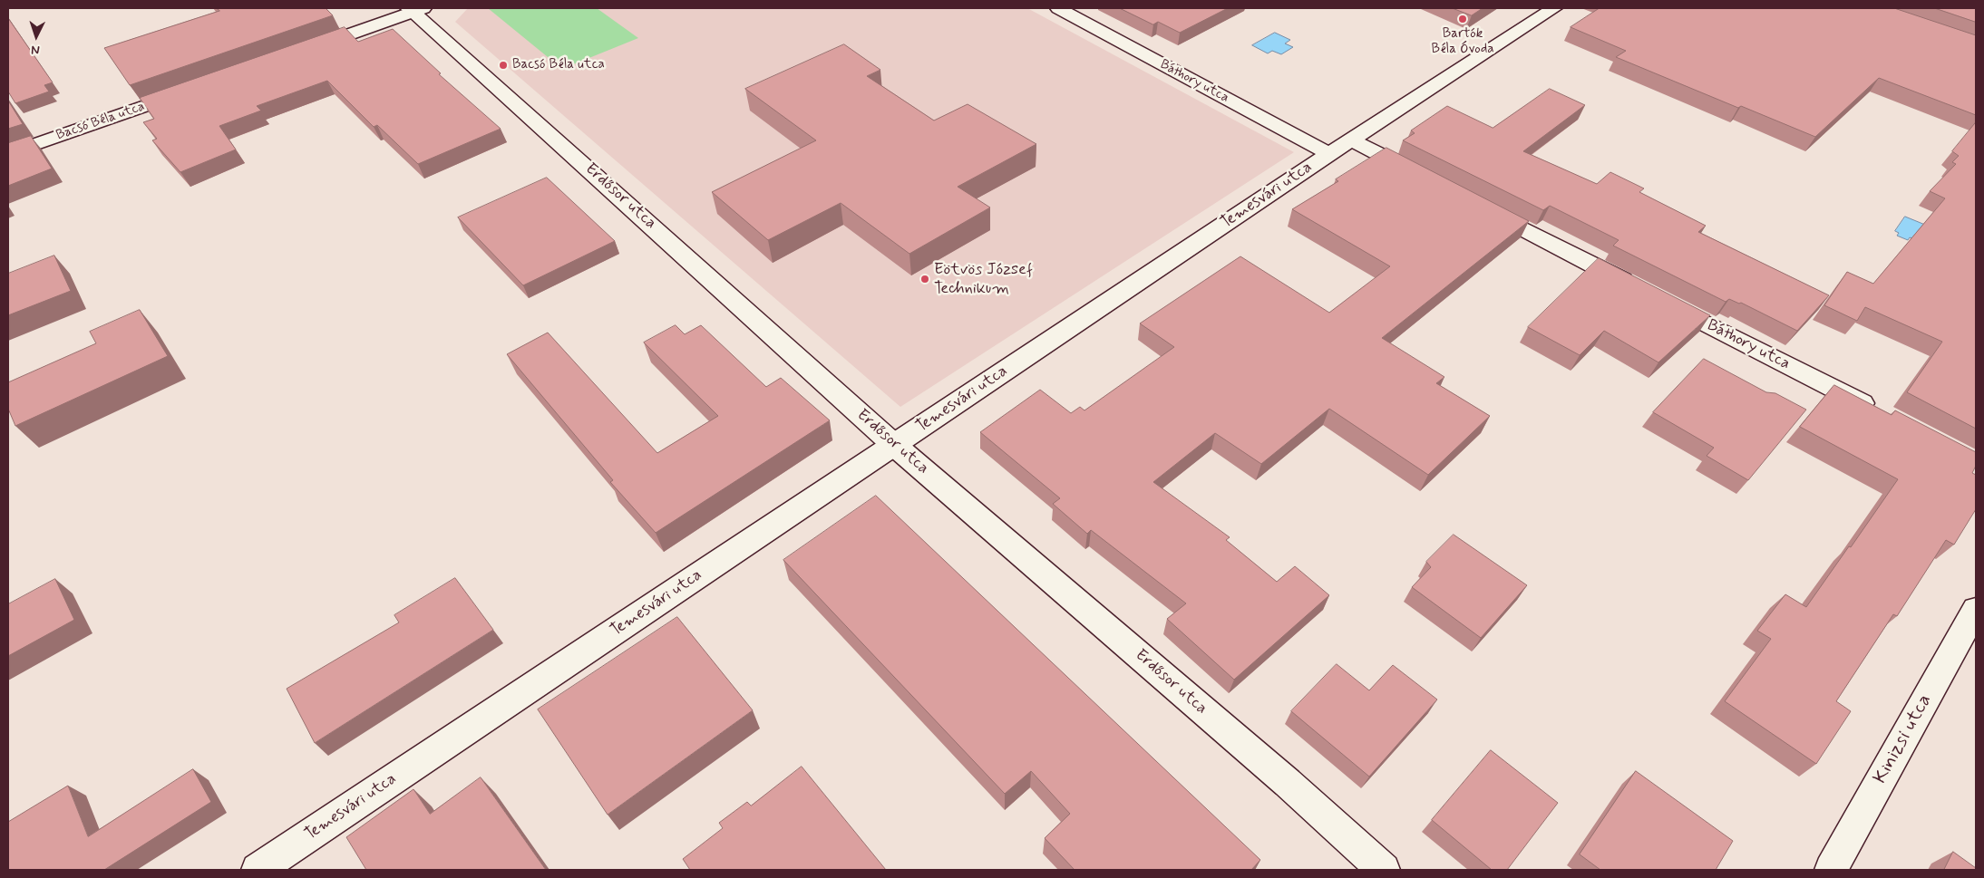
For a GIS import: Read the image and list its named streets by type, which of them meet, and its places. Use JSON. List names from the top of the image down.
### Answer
{
  "streets": {
    "street": [
      "Báthory utca",
      "Bacsó Béla utca",
      "Temesvári utca",
      "Erdősor utca",
      "Kinizsi utca"
    ]
  },
  "crossings": [
    ["Báthory utca", "Temesvári utca"],
    ["Temesvári utca", "Erdősor utca"]
  ],
  "places": ["Bartók Béla Óvoda", "Bacsó Béla utca", "Eötvös József Technikum"],
  "north": "bottom"
}
